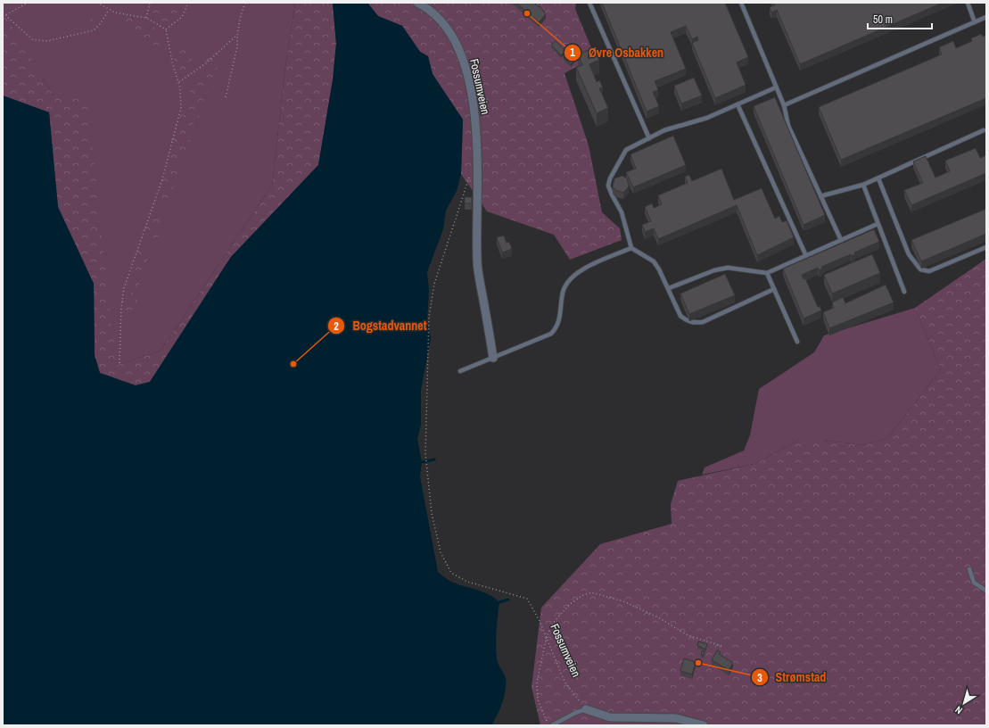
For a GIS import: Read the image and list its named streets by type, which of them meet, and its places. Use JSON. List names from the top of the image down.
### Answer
{
  "streets": {
    "street": ["Fossumveien"]
  },
  "places": ["Øvre Osbakken", "Bogstadvannet", "Strømstad"],
  "scale_bar": "50 m",
  "north": "bottom left"
}
